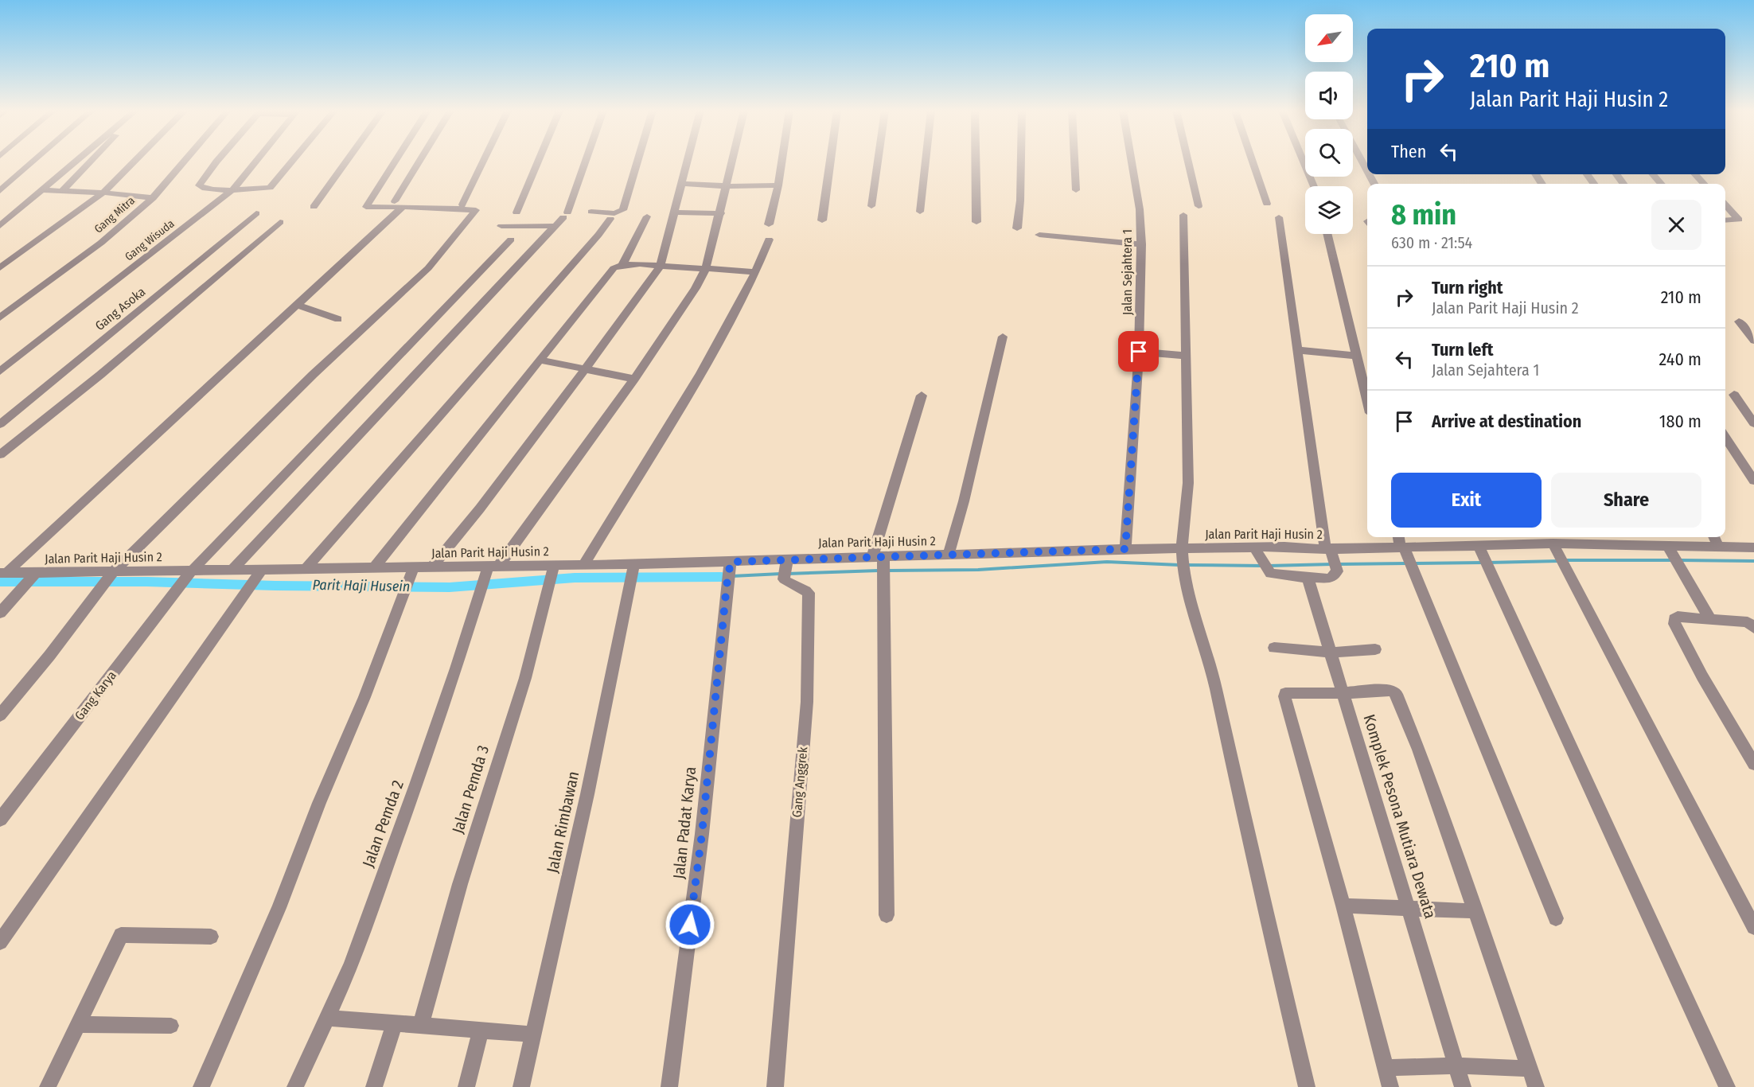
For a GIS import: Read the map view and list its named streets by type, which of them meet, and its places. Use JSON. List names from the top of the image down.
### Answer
{
  "streets": {
    "street": [
      "Gang Mitra",
      "Gang Wisuda",
      "Jalan Sejahtera 1",
      "Gang Asoka",
      "Jalan Parit Haji Husin 2",
      "Gang Karya",
      "Gang Anggrek",
      "Jalan Pemda 3",
      "Komplek Pesona Mutiara Dewata",
      "Jalan Rimbawan",
      "Jalan Padat Karya",
      "Jalan Pemda 2"
    ]
  },
  "crossings": [
    ["Jalan Sejahtera 1", "Jalan Parit Haji Husin 2"],
    ["Jalan Parit Haji Husin 2", "Gang Karya"],
    ["Jalan Parit Haji Husin 2", "Gang Anggrek"],
    ["Jalan Parit Haji Husin 2", "Jalan Pemda 3"],
    ["Jalan Parit Haji Husin 2", "Jalan Rimbawan"],
    ["Jalan Parit Haji Husin 2", "Jalan Padat Karya"],
    ["Jalan Parit Haji Husin 2", "Jalan Pemda 2"]
  ],
  "water": ["Parit Haji Husein"],
  "north": "bottom left",
  "page": {
    "turn": ["210 m", "Jalan Parit Haji Husin 2"],
    "then": "Then",
    "heading": ["8 min", "630 m · 21:54"],
    "list": [
      {
        "name": "Turn right",
        "note": "Jalan Parit Haji Husin 2",
        "value": "210 m"
      },
      {
        "name": "Turn left",
        "note": "Jalan Sejahtera 1",
        "value": "240 m"
      },
      {
        "name": "Arrive at destination",
        "value": "180 m"
      }
    ],
    "buttons": ["Exit", "Share"]
  }
}
